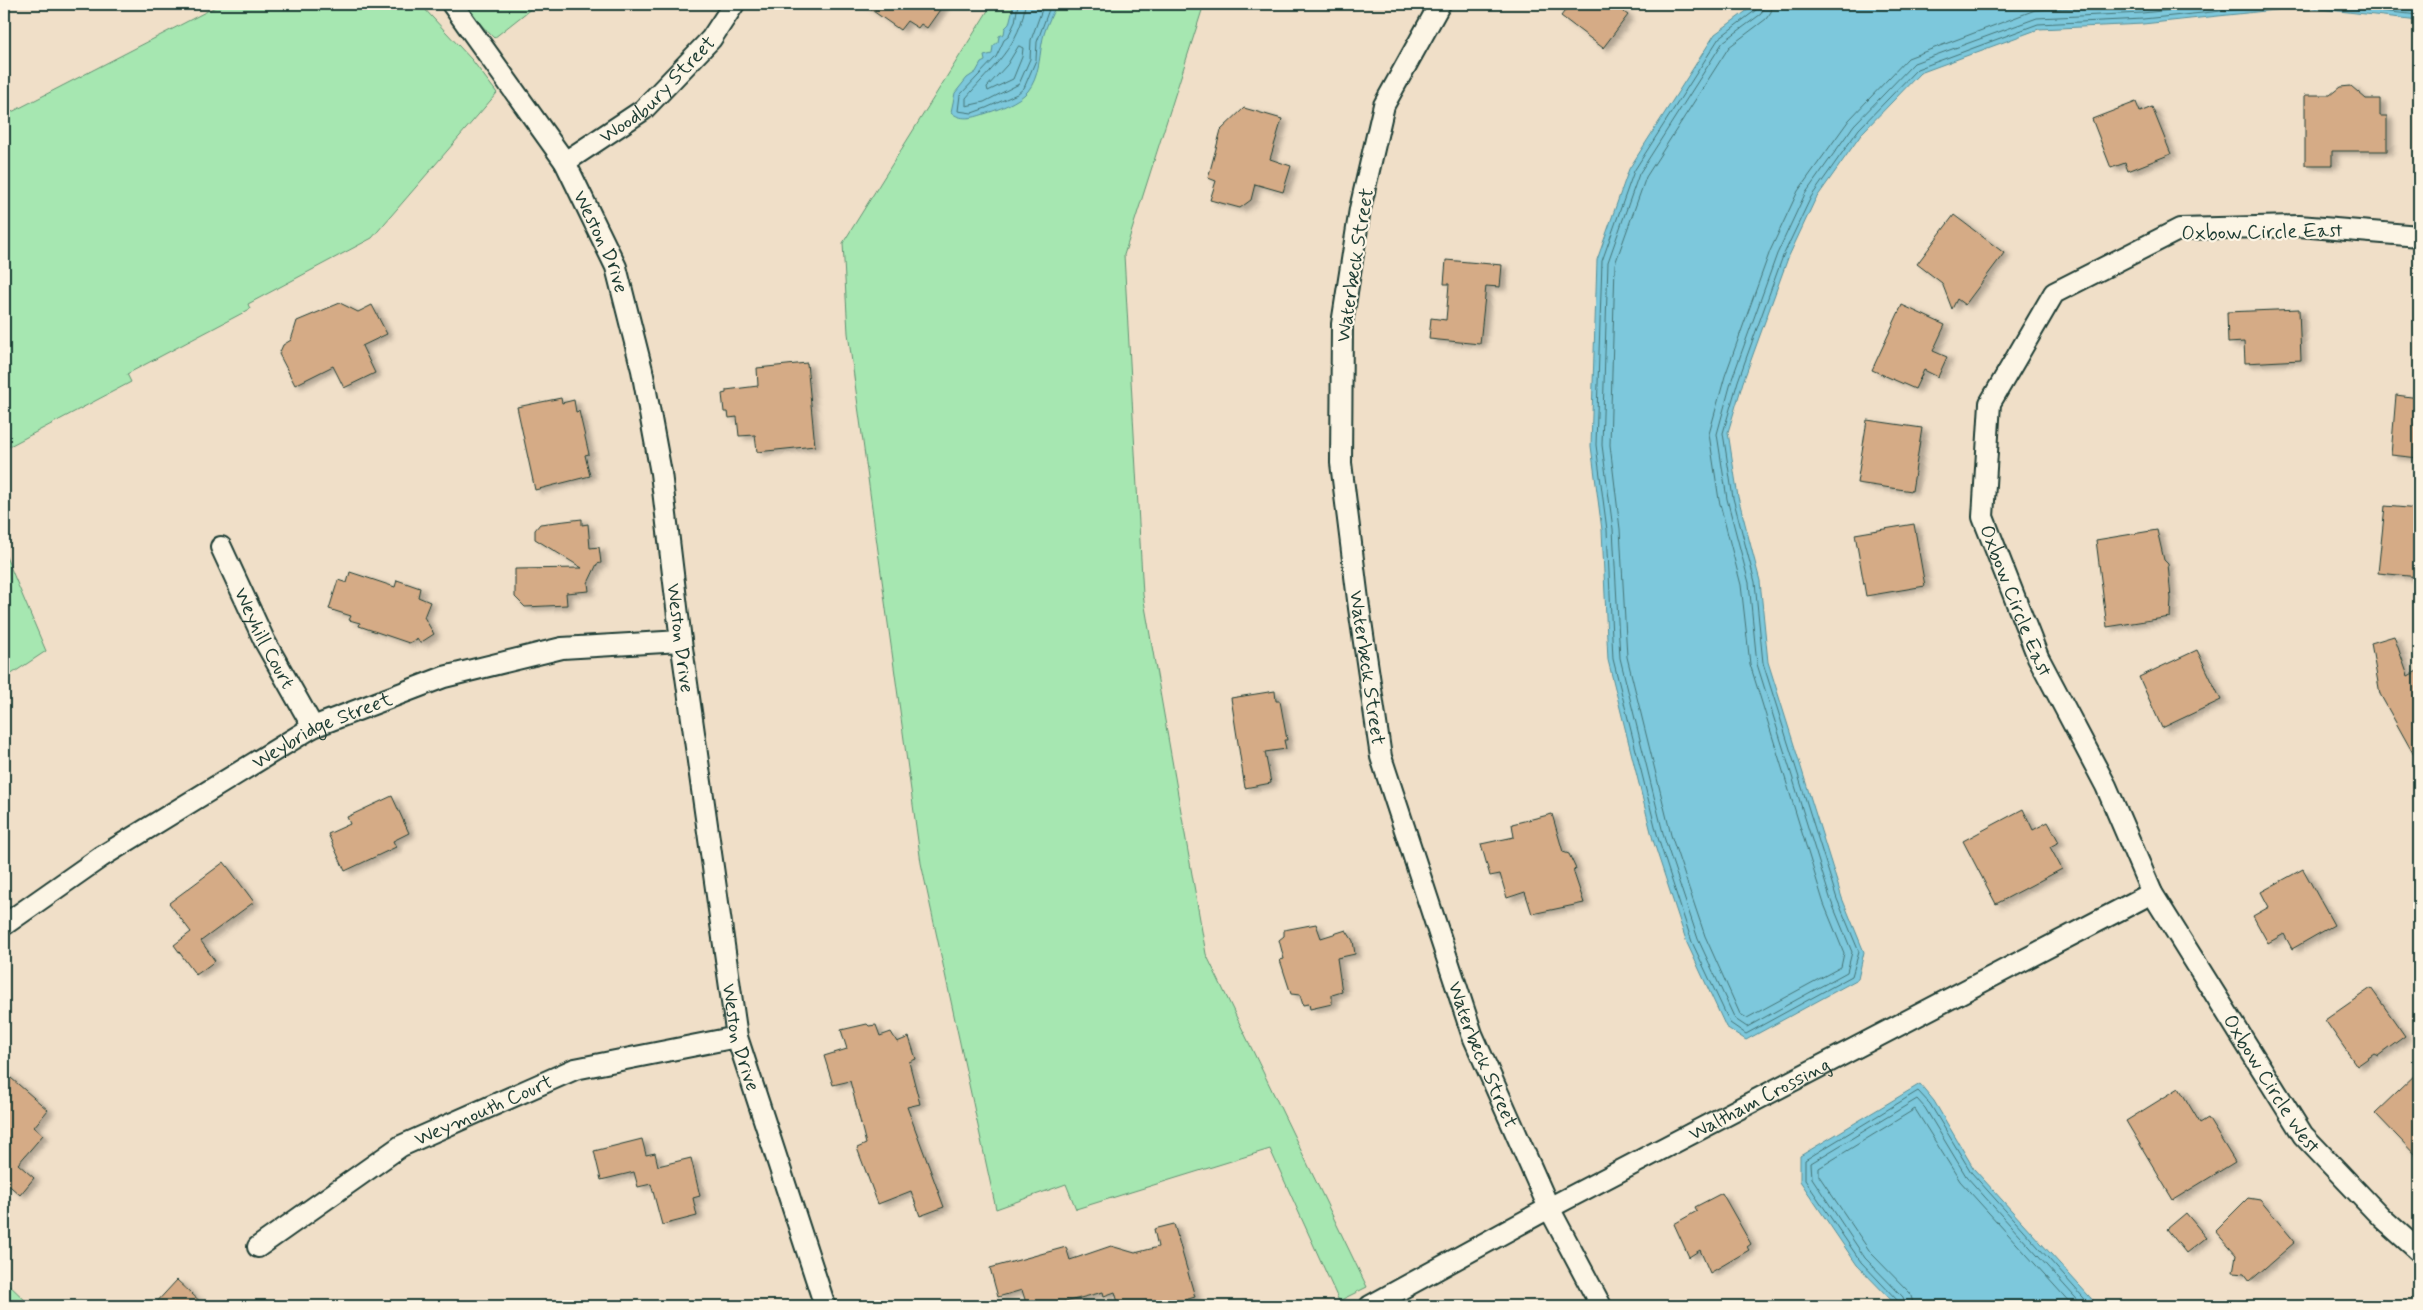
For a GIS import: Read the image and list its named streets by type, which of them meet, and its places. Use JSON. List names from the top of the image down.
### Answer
{
  "streets": {
    "street": [
      "Woodbury Street",
      "Oxbow Circle East",
      "Weston Drive",
      "Waterbeck Street",
      "Weyhill Court",
      "Weybridge Street",
      "Oxbow Circle West",
      "Waltham Crossing",
      "Weymouth Court"
    ]
  },
  "crossings": [
    ["Woodbury Street", "Weston Drive"],
    ["Oxbow Circle East", "Oxbow Circle West"],
    ["Oxbow Circle East", "Waltham Crossing"],
    ["Weston Drive", "Weybridge Street"],
    ["Weston Drive", "Weymouth Court"],
    ["Waterbeck Street", "Waltham Crossing"],
    ["Weyhill Court", "Weybridge Street"],
    ["Oxbow Circle West", "Waltham Crossing"]
  ]
}
